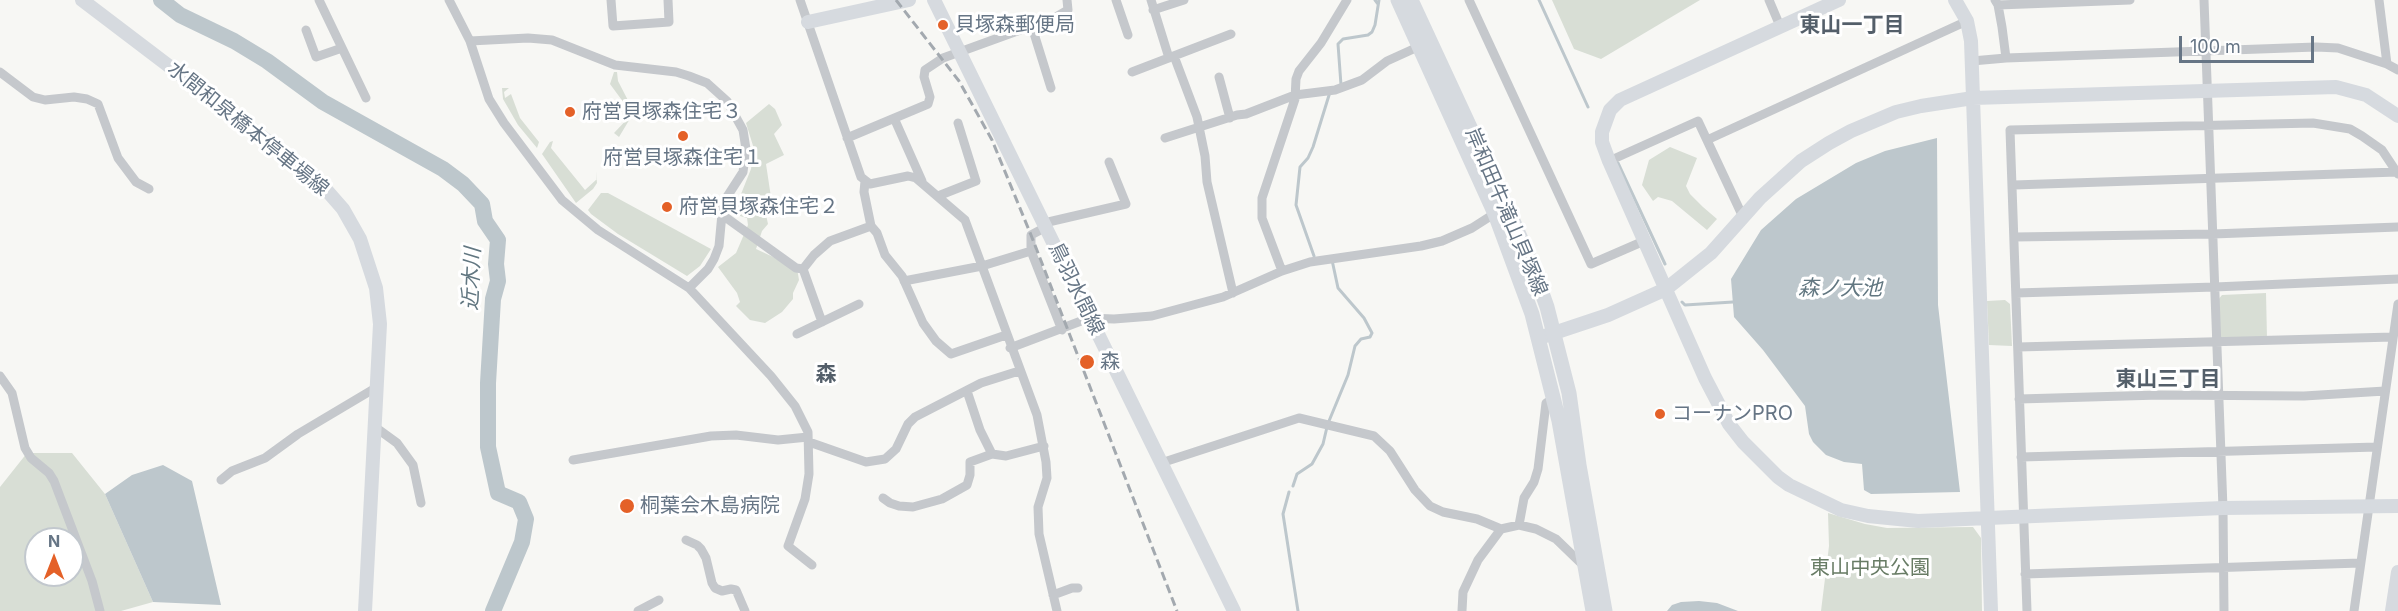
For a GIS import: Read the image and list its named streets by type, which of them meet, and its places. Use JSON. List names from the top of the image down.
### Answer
{
  "streets": {
    "main road": ["岸和田牛滝山貝塚線"],
    "street": ["水間和泉橋本停車場線", "鳥羽水間線"]
  },
  "districts": ["東山一丁目", "森", "東山三丁目"],
  "water": ["近木川", "森ノ大池"],
  "parks": ["東山中央公園"],
  "places": [
    "貝塚森郵便局",
    "府営貝塚森住宅３",
    "府営貝塚森住宅１",
    "府営貝塚森住宅２",
    "森",
    "コーナンPRO",
    "桐葉会木島病院"
  ],
  "scale_bar": "100 m",
  "north": "top"
}
